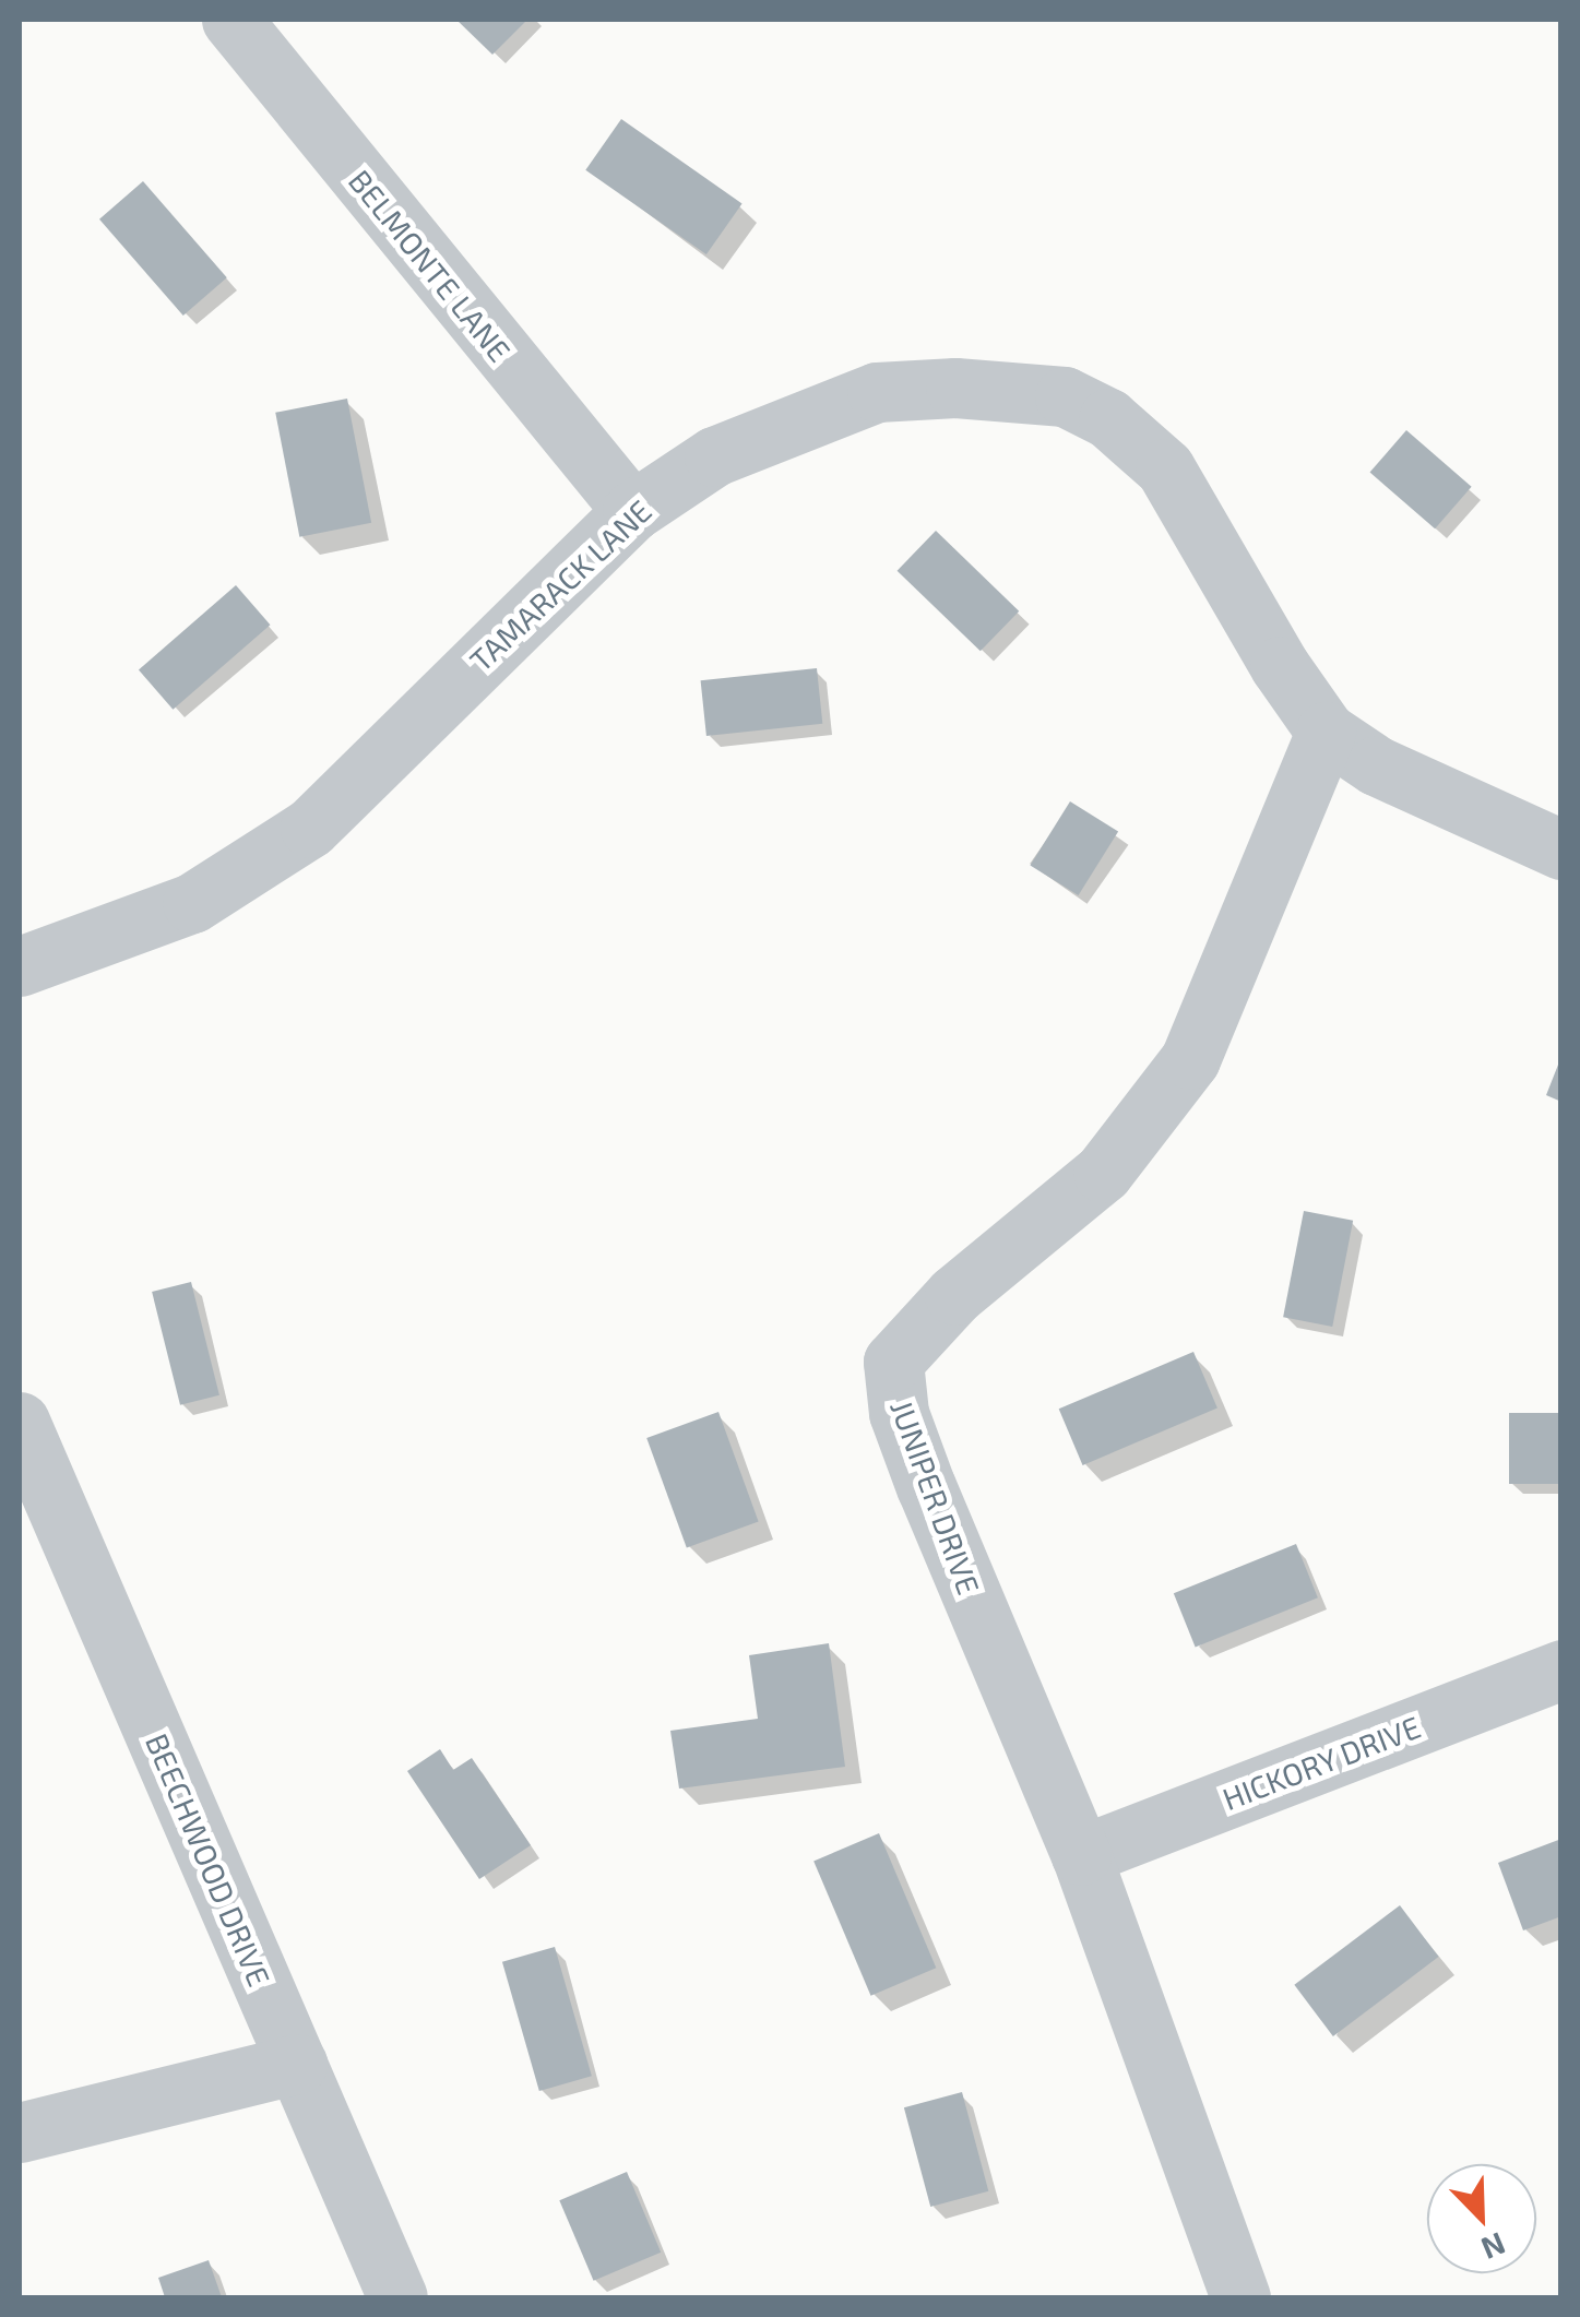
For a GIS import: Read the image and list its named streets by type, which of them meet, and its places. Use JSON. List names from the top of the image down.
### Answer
{
  "streets": {
    "street": [
      "BELMONTE LANE",
      "TAMARACK LANE",
      "JUNIPER DRIVE",
      "HICKORY DRIVE",
      "BEECHWOOD DRIVE"
    ]
  },
  "crossings": [
    ["BELMONTE LANE", "TAMARACK LANE"],
    ["TAMARACK LANE", "JUNIPER DRIVE"],
    ["JUNIPER DRIVE", "HICKORY DRIVE"]
  ],
  "north": "bottom right"
}
